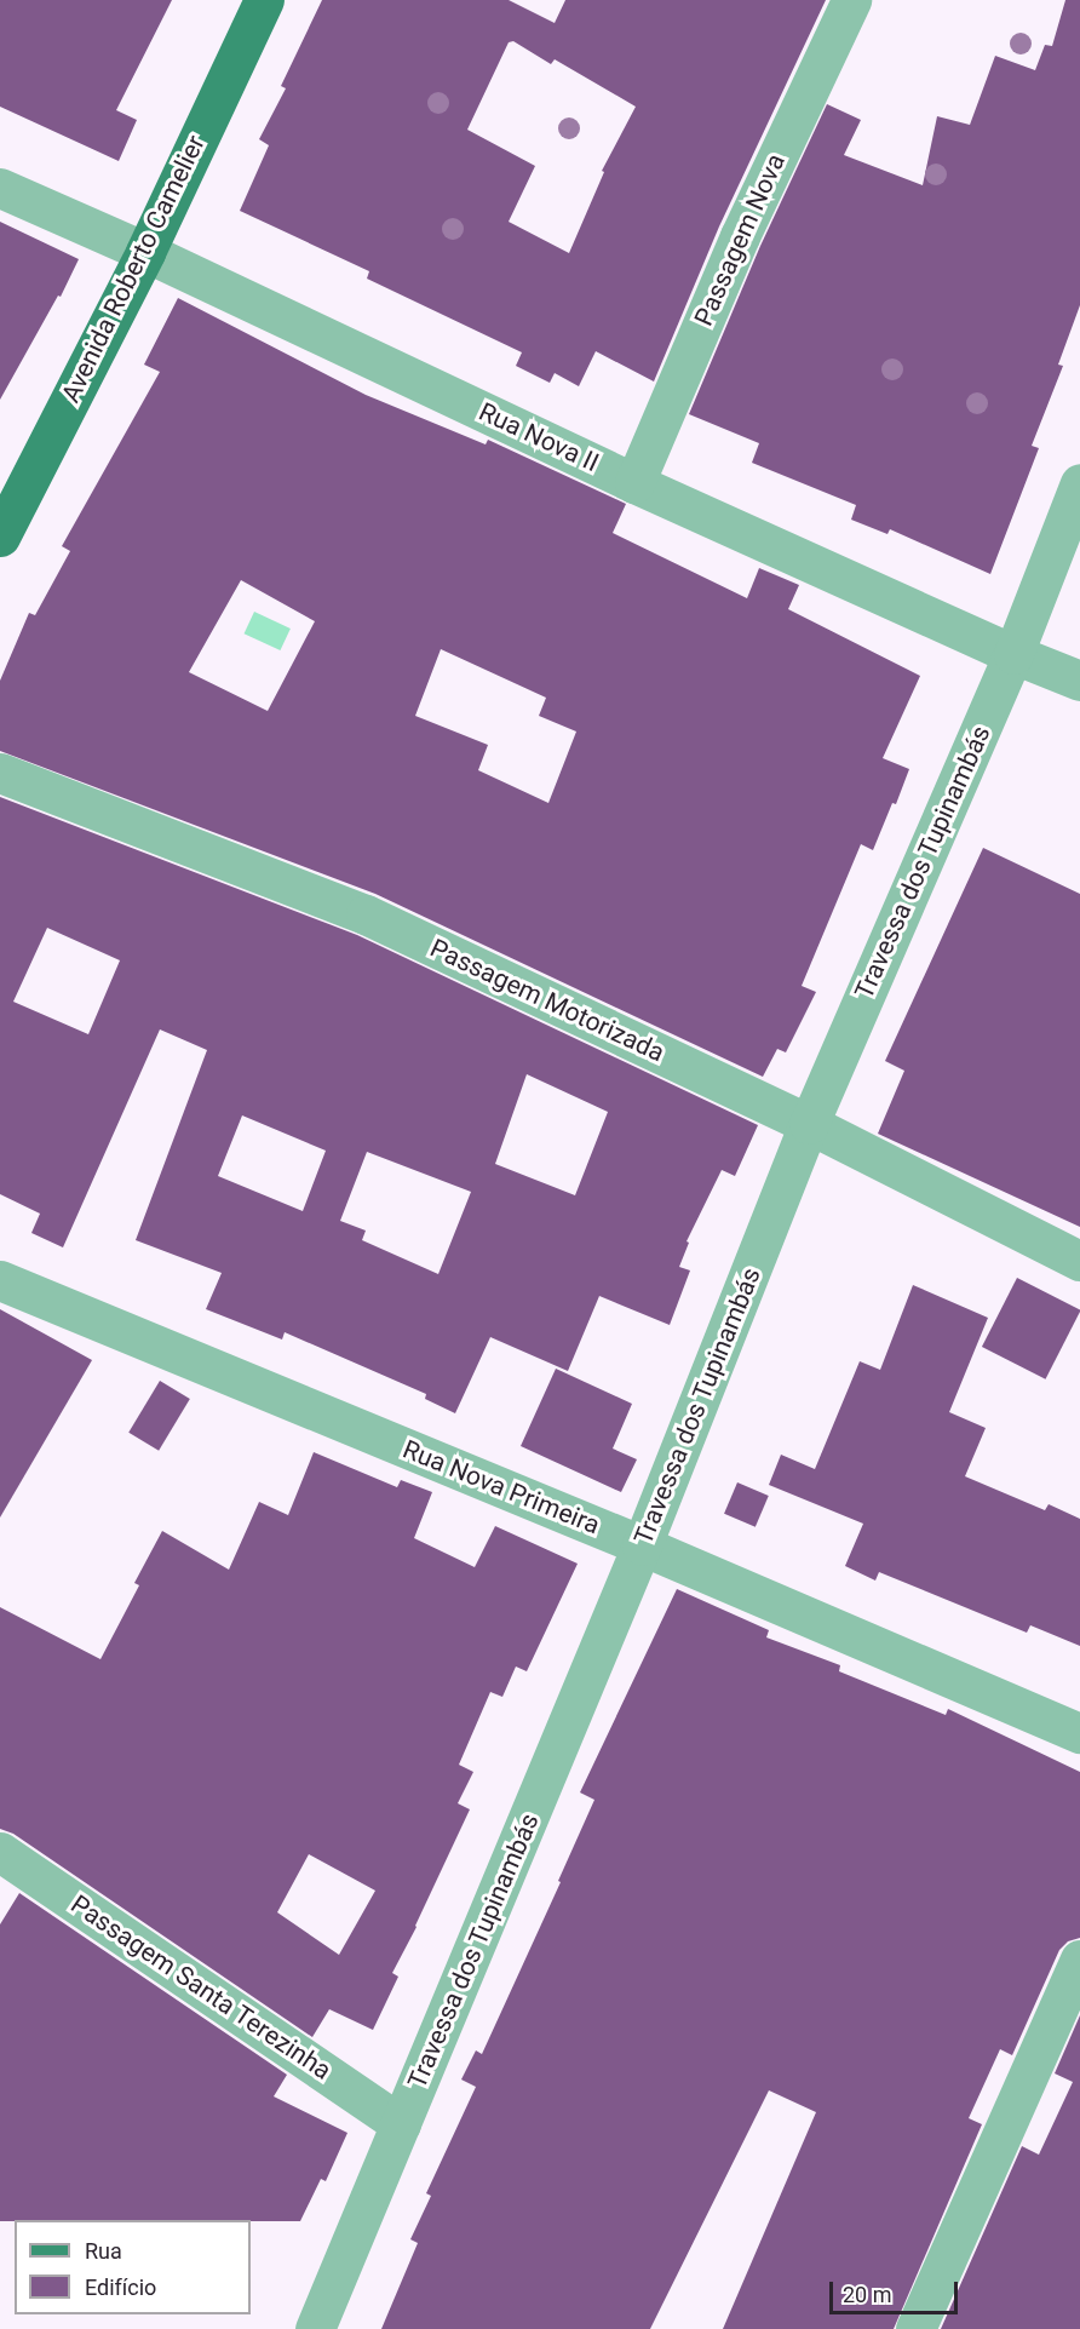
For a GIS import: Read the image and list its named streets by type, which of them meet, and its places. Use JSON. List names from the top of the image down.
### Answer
{
  "streets": {
    "main road": ["Avenida Roberto Camelier"],
    "street": [
      "Passagem Nova",
      "Rua Nova II",
      "Travessa dos Tupinambás",
      "Passagem Motorizada",
      "Rua Nova Primeira",
      "Passagem Santa Terezinha"
    ]
  },
  "crossings": [
    ["Passagem Nova", "Rua Nova II"],
    ["Avenida Roberto Camelier", "Rua Nova II"],
    ["Rua Nova II", "Travessa dos Tupinambás"],
    ["Travessa dos Tupinambás", "Passagem Motorizada"],
    ["Travessa dos Tupinambás", "Rua Nova Primeira"],
    ["Travessa dos Tupinambás", "Passagem Santa Terezinha"]
  ],
  "legend": ["Rua", "Edifício"],
  "scale_bar": "20 m"
}
